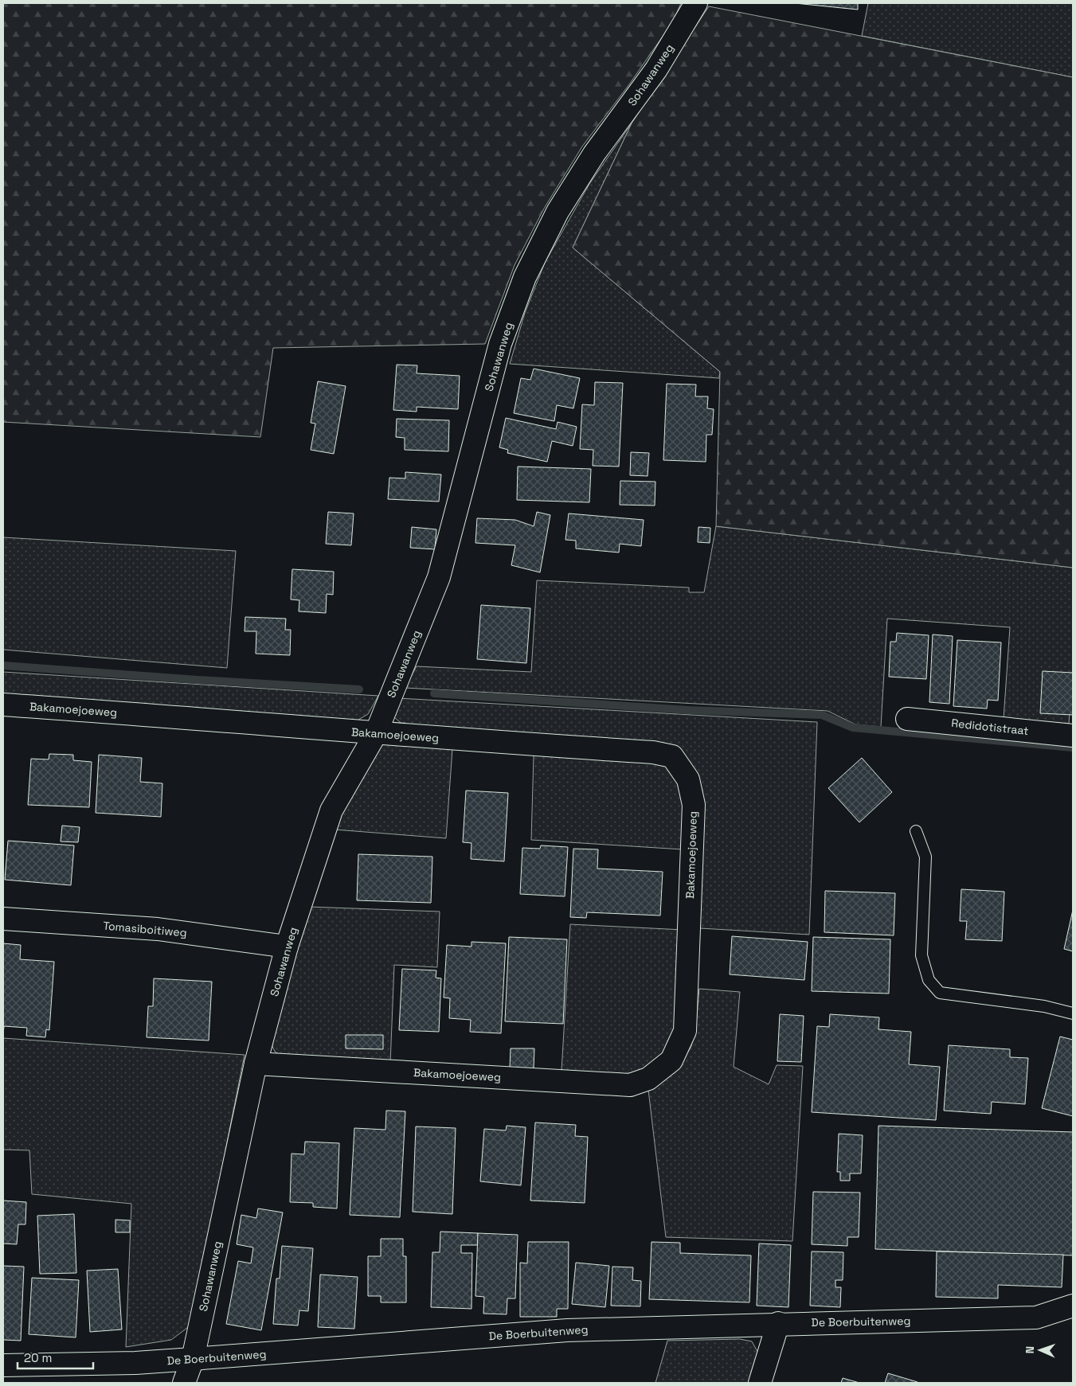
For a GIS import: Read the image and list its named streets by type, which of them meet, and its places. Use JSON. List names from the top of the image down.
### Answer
{
  "streets": {
    "street": [
      "Sohawanweg",
      "Bakamoejoeweg",
      "Redidotistraat",
      "Tomasiboitiweg",
      "De Boerbuitenweg"
    ]
  },
  "crossings": [
    ["Sohawanweg", "Bakamoejoeweg"],
    ["Sohawanweg", "Tomasiboitiweg"],
    ["Sohawanweg", "De Boerbuitenweg"]
  ],
  "scale_bar": "20 m",
  "north": "left"
}
